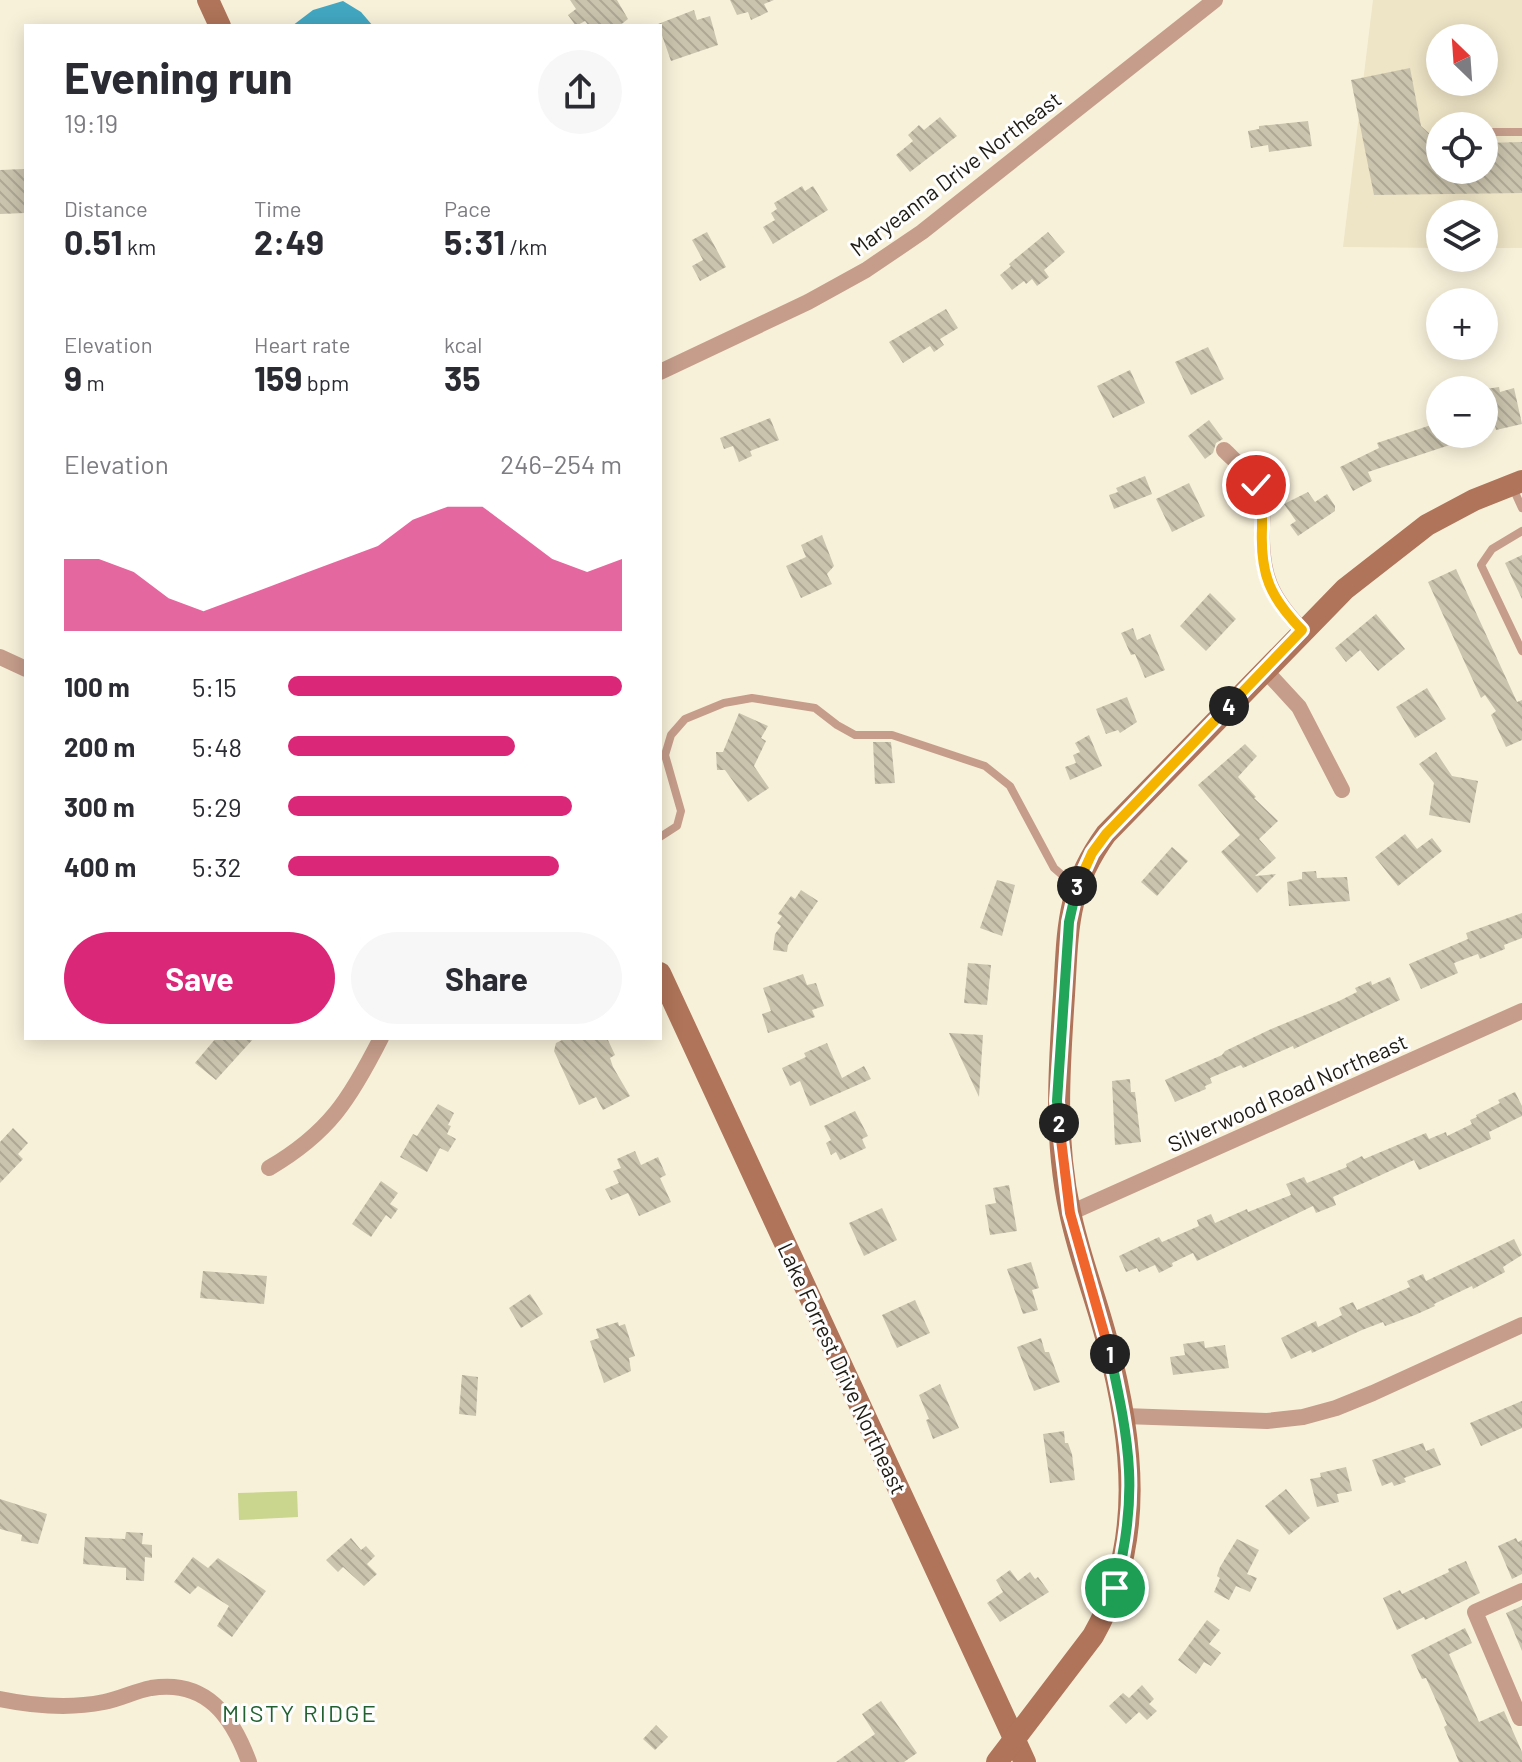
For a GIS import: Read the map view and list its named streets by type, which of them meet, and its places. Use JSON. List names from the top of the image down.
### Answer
{
  "streets": {
    "main road": ["Lake Forrest Drive Northeast"],
    "street": ["Maryeanna Drive Northeast", "Silverwood Road Northeast"]
  },
  "districts": ["MISTY RIDGE"],
  "north": "top left",
  "page": {
    "map_buttons": ["+", "−"],
    "heading": ["Evening run", "19:19"],
    "stats": [
      ["Distance", "0.51 km"],
      ["Time", "2:49"],
      ["Pace", "5:31 /km"],
      ["Elevation", "9 m"],
      ["Heart rate", "159 bpm"],
      ["kcal", "35"]
    ],
    "chart": ["Elevation", "246–254 m"],
    "list": [
      {
        "name": "100 m",
        "note": "5:15"
      },
      {
        "name": "200 m",
        "note": "5:48"
      },
      {
        "name": "300 m",
        "note": "5:29"
      },
      {
        "name": "400 m",
        "note": "5:32"
      }
    ],
    "pins": [
      "4",
      "3",
      "2",
      "1"
    ],
    "buttons": ["Save", "Share"]
  }
}
